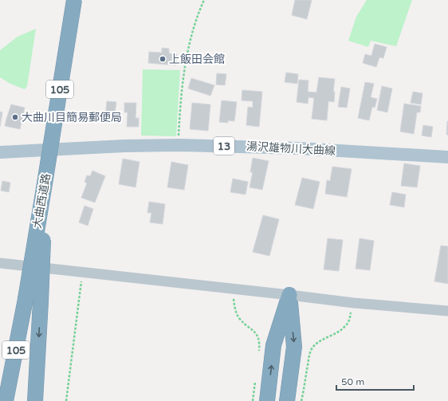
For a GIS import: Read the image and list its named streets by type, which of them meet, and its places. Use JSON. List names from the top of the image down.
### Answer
{
  "streets": {
    "highway": ["105", "大曲西道路"],
    "main road": ["13", "湯沢雄物川大曲線"]
  },
  "places": ["上飯田会館", "大曲川目簡易郵便局"],
  "scale_bar": "50 m"
}
